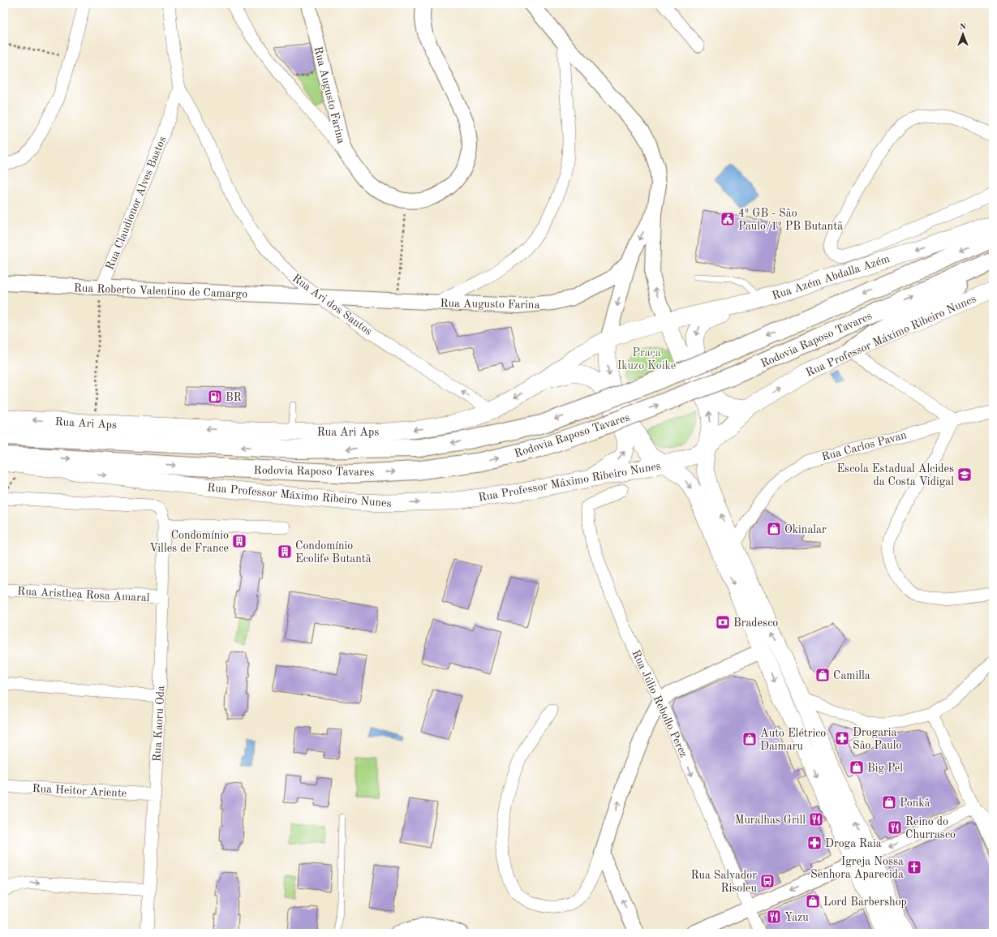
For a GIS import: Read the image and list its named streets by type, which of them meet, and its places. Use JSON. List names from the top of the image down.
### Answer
{
  "streets": {
    "highway": ["Rodovia Raposo Tavares"],
    "main road": ["Rua Azém Abdalla Azém", "Rua Professor Máximo Ribeiro Nunes", "Rua Ari Aps"],
    "street": [
      "Rua Augusto Farina",
      "Rua Claudionor Alves Bastos",
      "Rua Roberto Valentino de Camargo",
      "Rua Ari dos Santos",
      "Rua Carlos Pavan",
      "Rua Aristhea Rosa Amaral",
      "Rua Júlio Rebollo Perez",
      "Rua Kaoru Oda",
      "Rua Heitor Ariente"
    ]
  },
  "crossings": [
    ["Rua Augusto Farina", "Rua Azém Abdalla Azém"],
    ["Rua Augusto Farina", "Rua Roberto Valentino de Camargo"],
    ["Rua Augusto Farina", "Rua Ari dos Santos"],
    ["Rua Augusto Farina", "Rua Ari Aps"],
    ["Rua Claudionor Alves Bastos", "Rua Roberto Valentino de Camargo"],
    ["Rua Claudionor Alves Bastos", "Rua Ari dos Santos"],
    ["Rua Azém Abdalla Azém", "Rua Ari Aps"],
    ["Rua Roberto Valentino de Camargo", "Rua Ari dos Santos"],
    ["Rua Ari dos Santos", "Rua Ari Aps"],
    ["Rua Aristhea Rosa Amaral", "Rua Kaoru Oda"],
    ["Rua Kaoru Oda", "Rua Heitor Ariente"]
  ],
  "one_way": [
    "Rua Ari dos Santos",
    "Rua Professor Máximo Ribeiro Nunes",
    "Rua Ari Aps",
    "Rua Júlio Rebollo Perez"
  ],
  "parks": ["Praça Ikuzo Koike"],
  "places": {
    "public building": ["4º GB - São Paulo/1º PB Butantã"],
    "fuel station": ["BR"],
    "school or university": ["Escola Estadual Alcides da Costa Vidigal"],
    "shop": [
      "Okinalar",
      "Camilla",
      "Auto Elétrico Daimaru",
      "Big Pel",
      "Ponkã",
      "Lord Barbershop"
    ],
    "building": ["Condomínio Villes de France", "Condomínio Ecolife Butantã"],
    "bank": ["Bradesco"],
    "pharmacy": ["Drogaria São Paulo", "Droga Raia"],
    "restaurant": ["Muralhas Grill", "Reino do Churrasco", "Yazu"],
    "church": ["Igreja Nossa Senhora Aparecida"],
    "bus stop": ["Rua Salvador Risoleu"]
  },
  "north": "top"
}
